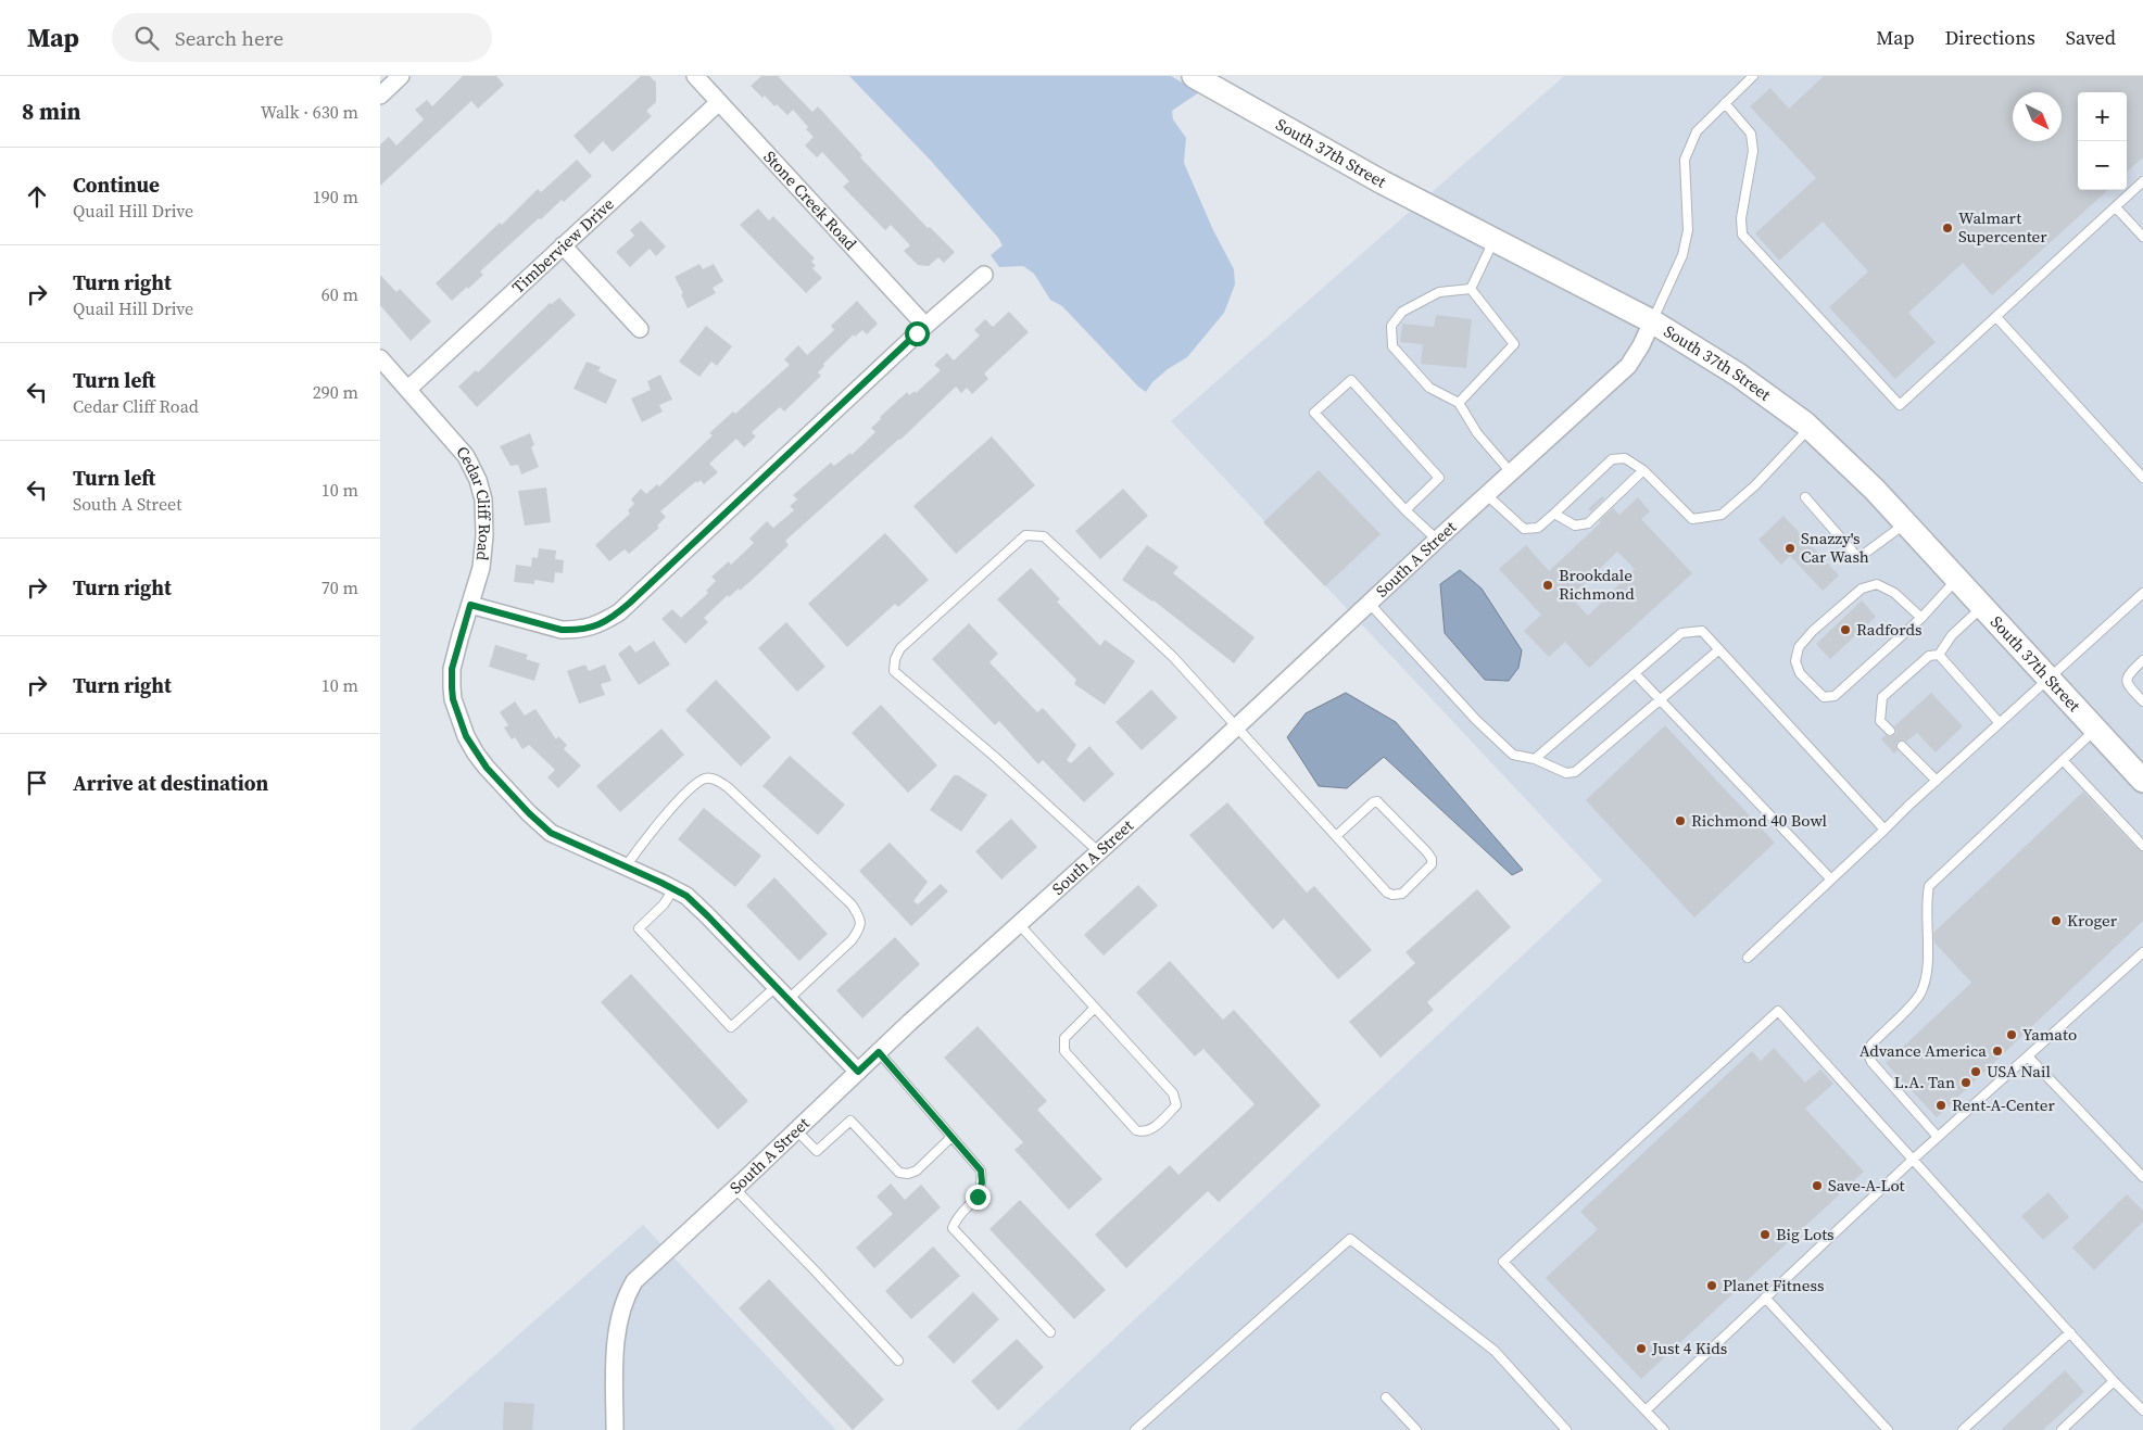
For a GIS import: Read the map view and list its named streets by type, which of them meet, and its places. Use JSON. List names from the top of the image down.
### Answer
{
  "streets": {
    "street": [
      "South 37th Street",
      "Stone Creek Road",
      "Timberview Drive",
      "Cedar Cliff Road",
      "South A Street"
    ]
  },
  "crossings": [
    ["South 37th Street", "South A Street"],
    ["Stone Creek Road", "Timberview Drive"],
    ["Timberview Drive", "Cedar Cliff Road"],
    ["Cedar Cliff Road", "South A Street"]
  ],
  "places": [
    "Walmart Supercenter",
    "Snazzy's Car Wash",
    "Brookdale Richmond",
    "Radfords",
    "Richmond 40 Bowl",
    "Kroger",
    "Yamato",
    "Advance America",
    "USA Nail",
    "L.A. Tan",
    "Rent-A-Center",
    "Save-A-Lot",
    "Big Lots",
    "Planet Fitness",
    "Just 4 Kids"
  ],
  "north": "bottom right",
  "page": {
    "header": "Map",
    "search": "Search here",
    "nav": ["Map", "Directions", "Saved"],
    "heading": ["8 min", "Walk · 630 m"],
    "map_buttons": ["+", "−"],
    "list": [
      ["Continue", "Quail Hill Drive", "190 m"],
      ["Turn right", "Quail Hill Drive", "60 m"],
      ["Turn left", "Cedar Cliff Road", "290 m"],
      ["Turn left", "South A Street", "10 m"],
      ["Turn right", "70 m"],
      ["Turn right", "10 m"],
      "Arrive at destination"
    ]
  }
}
